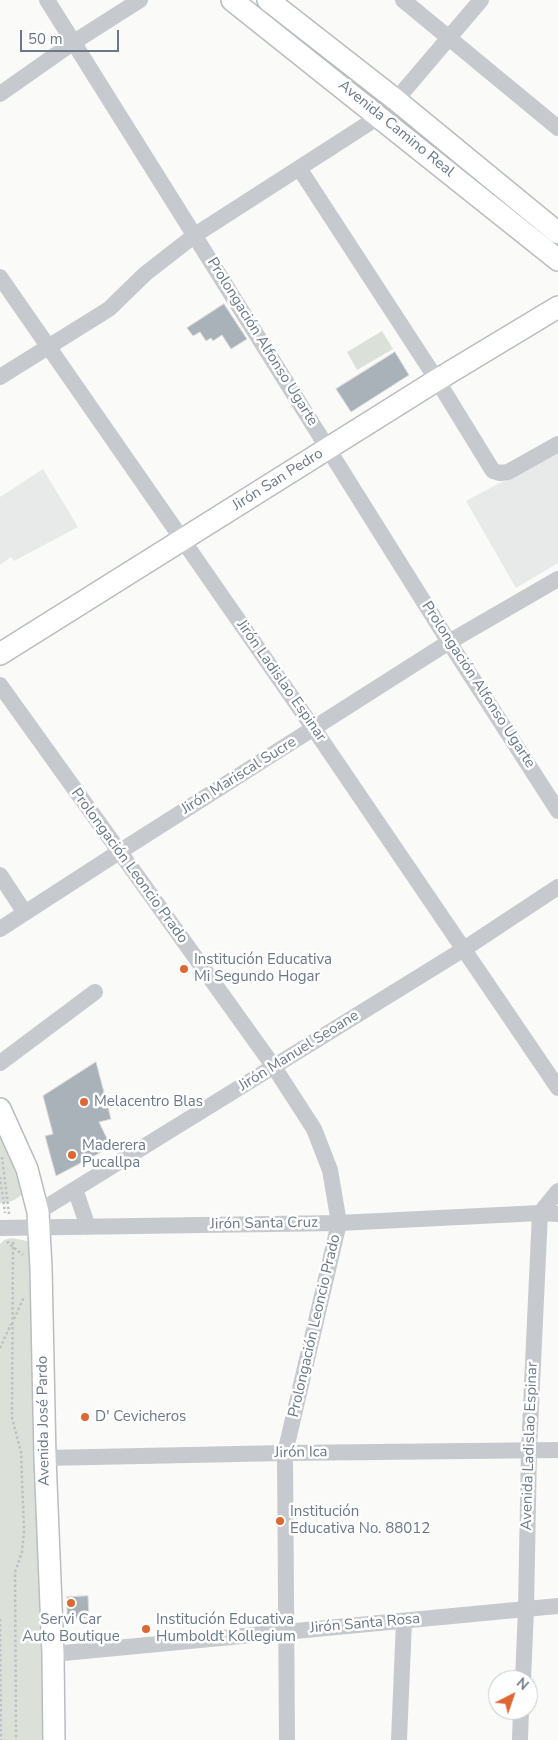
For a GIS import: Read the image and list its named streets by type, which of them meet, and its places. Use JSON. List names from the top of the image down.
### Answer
{
  "streets": {
    "main road": ["Avenida Camino Real", "Jirón San Pedro", "Avenida José Pardo"],
    "street": [
      "Prolongación Alfonso Ugarte",
      "Jirón Ladislao Espinar",
      "Jirón Mariscal Sucre",
      "Prolongación Leoncio Prado",
      "Jirón Manuel Seoane",
      "Jirón Santa Cruz",
      "Avenida Ladislao Espinar",
      "Jirón Ica",
      "Jirón Santa Rosa"
    ]
  },
  "crossings": [
    ["Prolongación Alfonso Ugarte", "Jirón San Pedro"],
    ["Prolongación Alfonso Ugarte", "Jirón Mariscal Sucre"],
    ["Jirón San Pedro", "Jirón Ladislao Espinar"],
    ["Jirón Ladislao Espinar", "Jirón Mariscal Sucre"],
    ["Jirón Ladislao Espinar", "Jirón Manuel Seoane"],
    ["Jirón Mariscal Sucre", "Prolongación Leoncio Prado"],
    ["Prolongación Leoncio Prado", "Jirón Manuel Seoane"],
    ["Prolongación Leoncio Prado", "Jirón Santa Cruz"],
    ["Prolongación Leoncio Prado", "Jirón Ica"],
    ["Prolongación Leoncio Prado", "Jirón Santa Rosa"],
    ["Jirón Manuel Seoane", "Jirón Santa Cruz"],
    ["Jirón Manuel Seoane", "Avenida José Pardo"],
    ["Jirón Santa Cruz", "Avenida José Pardo"],
    ["Jirón Santa Cruz", "Avenida Ladislao Espinar"],
    ["Avenida José Pardo", "Jirón Ica"],
    ["Avenida José Pardo", "Jirón Santa Rosa"],
    ["Avenida Ladislao Espinar", "Jirón Ica"],
    ["Avenida Ladislao Espinar", "Jirón Santa Rosa"]
  ],
  "places": [
    "Institución Educativa Mi Segundo Hogar",
    "Melacentro Blas",
    "Maderera Pucallpa",
    "D' Cevicheros",
    "Institución Educativa No. 88012",
    "Servi Car Auto Boutique",
    "Institución Educativa Humboldt Kollegium"
  ],
  "scale_bar": "50 m",
  "north": "top right"
}
